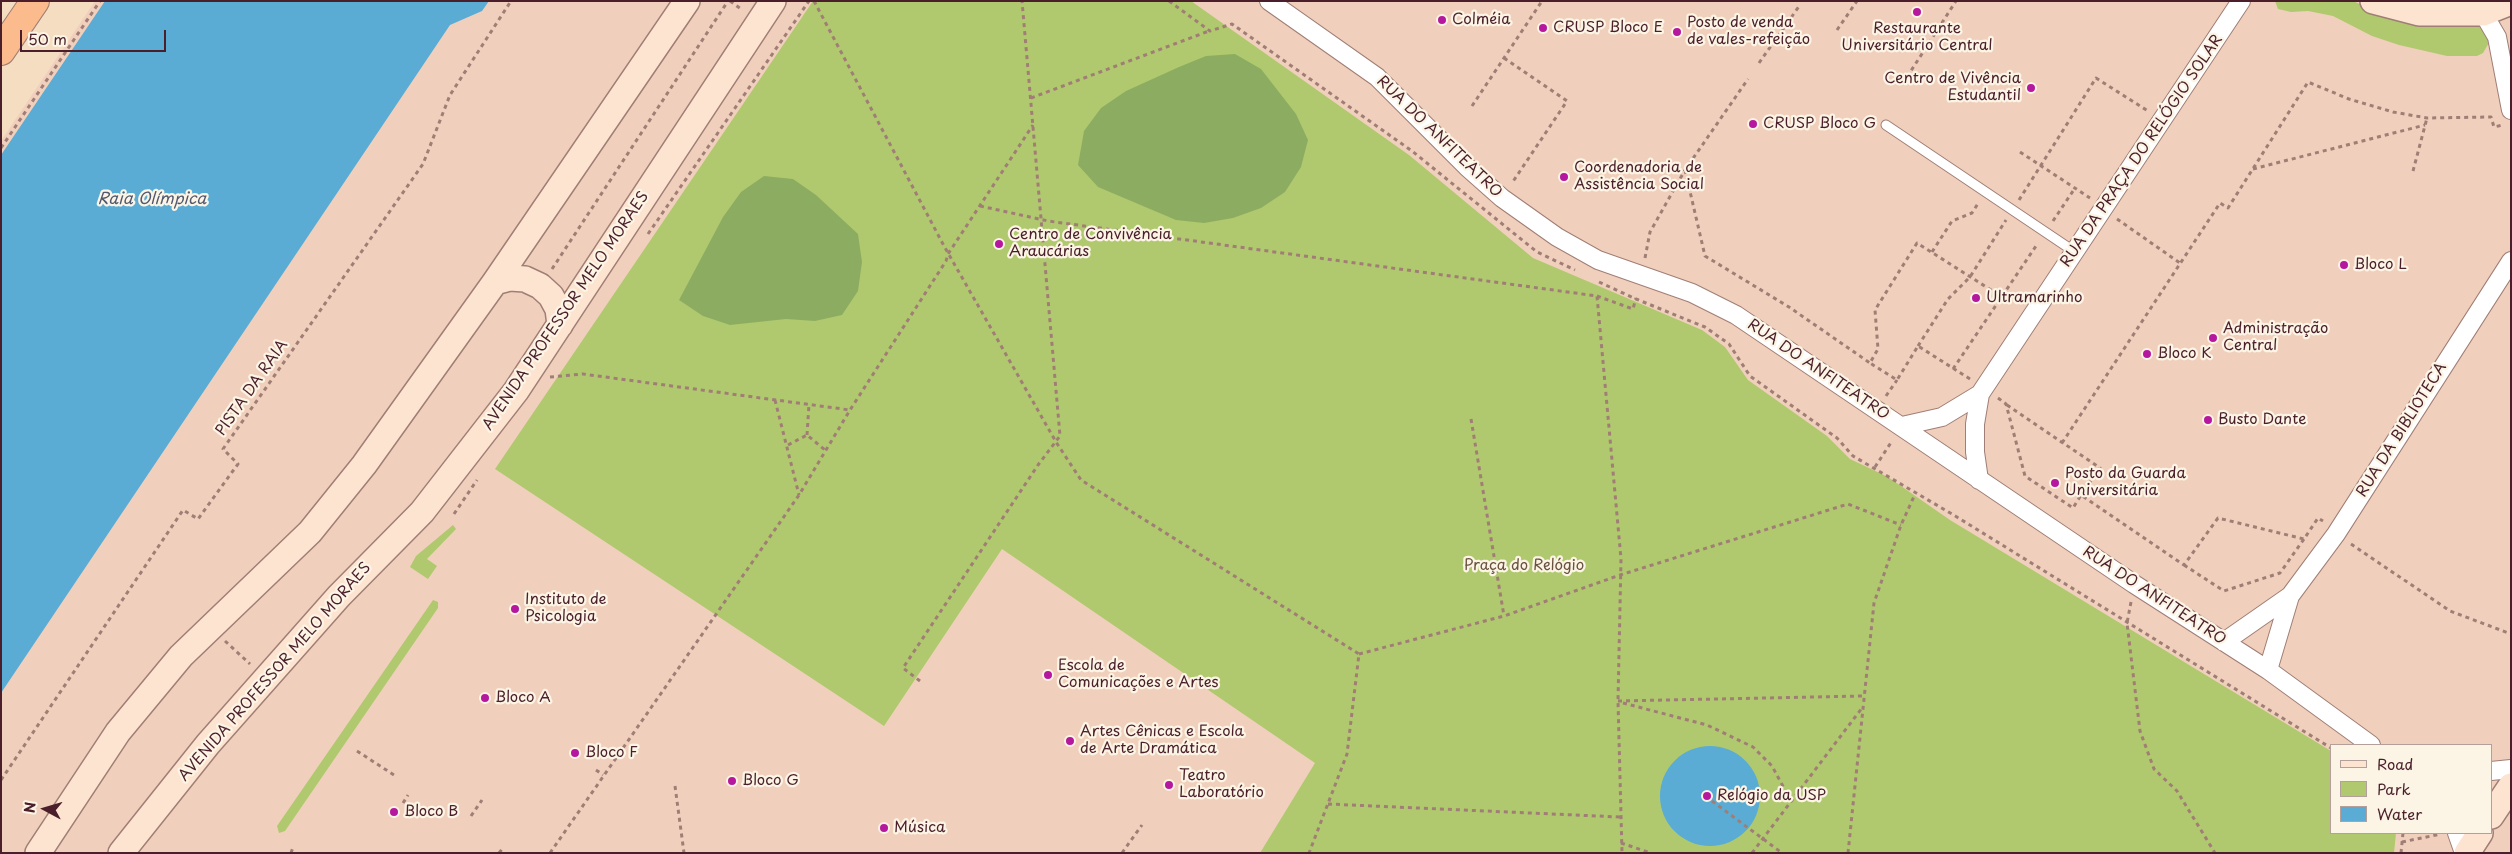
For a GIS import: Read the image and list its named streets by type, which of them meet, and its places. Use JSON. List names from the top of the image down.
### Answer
{
  "streets": {
    "street": [
      "RUA DO ANFITEATRO",
      "RUA DA PRAÇA DO RELÓGIO SOLAR",
      "AVENIDA PROFESSOR MELO MORAES",
      "RUA DA BIBLIOTECA"
    ],
    "path": ["PISTA DA RAIA"]
  },
  "crossings": [
    ["RUA DO ANFITEATRO", "RUA DA PRAÇA DO RELÓGIO SOLAR"],
    ["RUA DO ANFITEATRO", "RUA DA BIBLIOTECA"]
  ],
  "water": ["Raia Olímpica"],
  "parks": ["Praça do Relógio"],
  "places": [
    "Restaurante Universitário Central",
    "Colméia",
    "CRUSP Bloco E",
    "Posto de venda de vales-refeição",
    "Centro de Vivência Estudantil",
    "CRUSP Bloco G",
    "Coordenadoria de Assistência Social",
    "Centro de Convivência Araucárias",
    "Bloco L",
    "Ultramarinho",
    "Administração Central",
    "Bloco K",
    "Busto Dante",
    "Posto da Guarda Universitária",
    "Instituto de Psicologia",
    "Escola de Comunicações e Artes",
    "Bloco A",
    "Artes Cênicas e Escola de Arte Dramática",
    "Bloco F",
    "Bloco G",
    "Teatro Laboratório",
    "Relógio da USP",
    "Bloco B",
    "Música"
  ],
  "legend": ["Road", "Park", "Water"],
  "scale_bar": "50 m",
  "north": "left"
}
